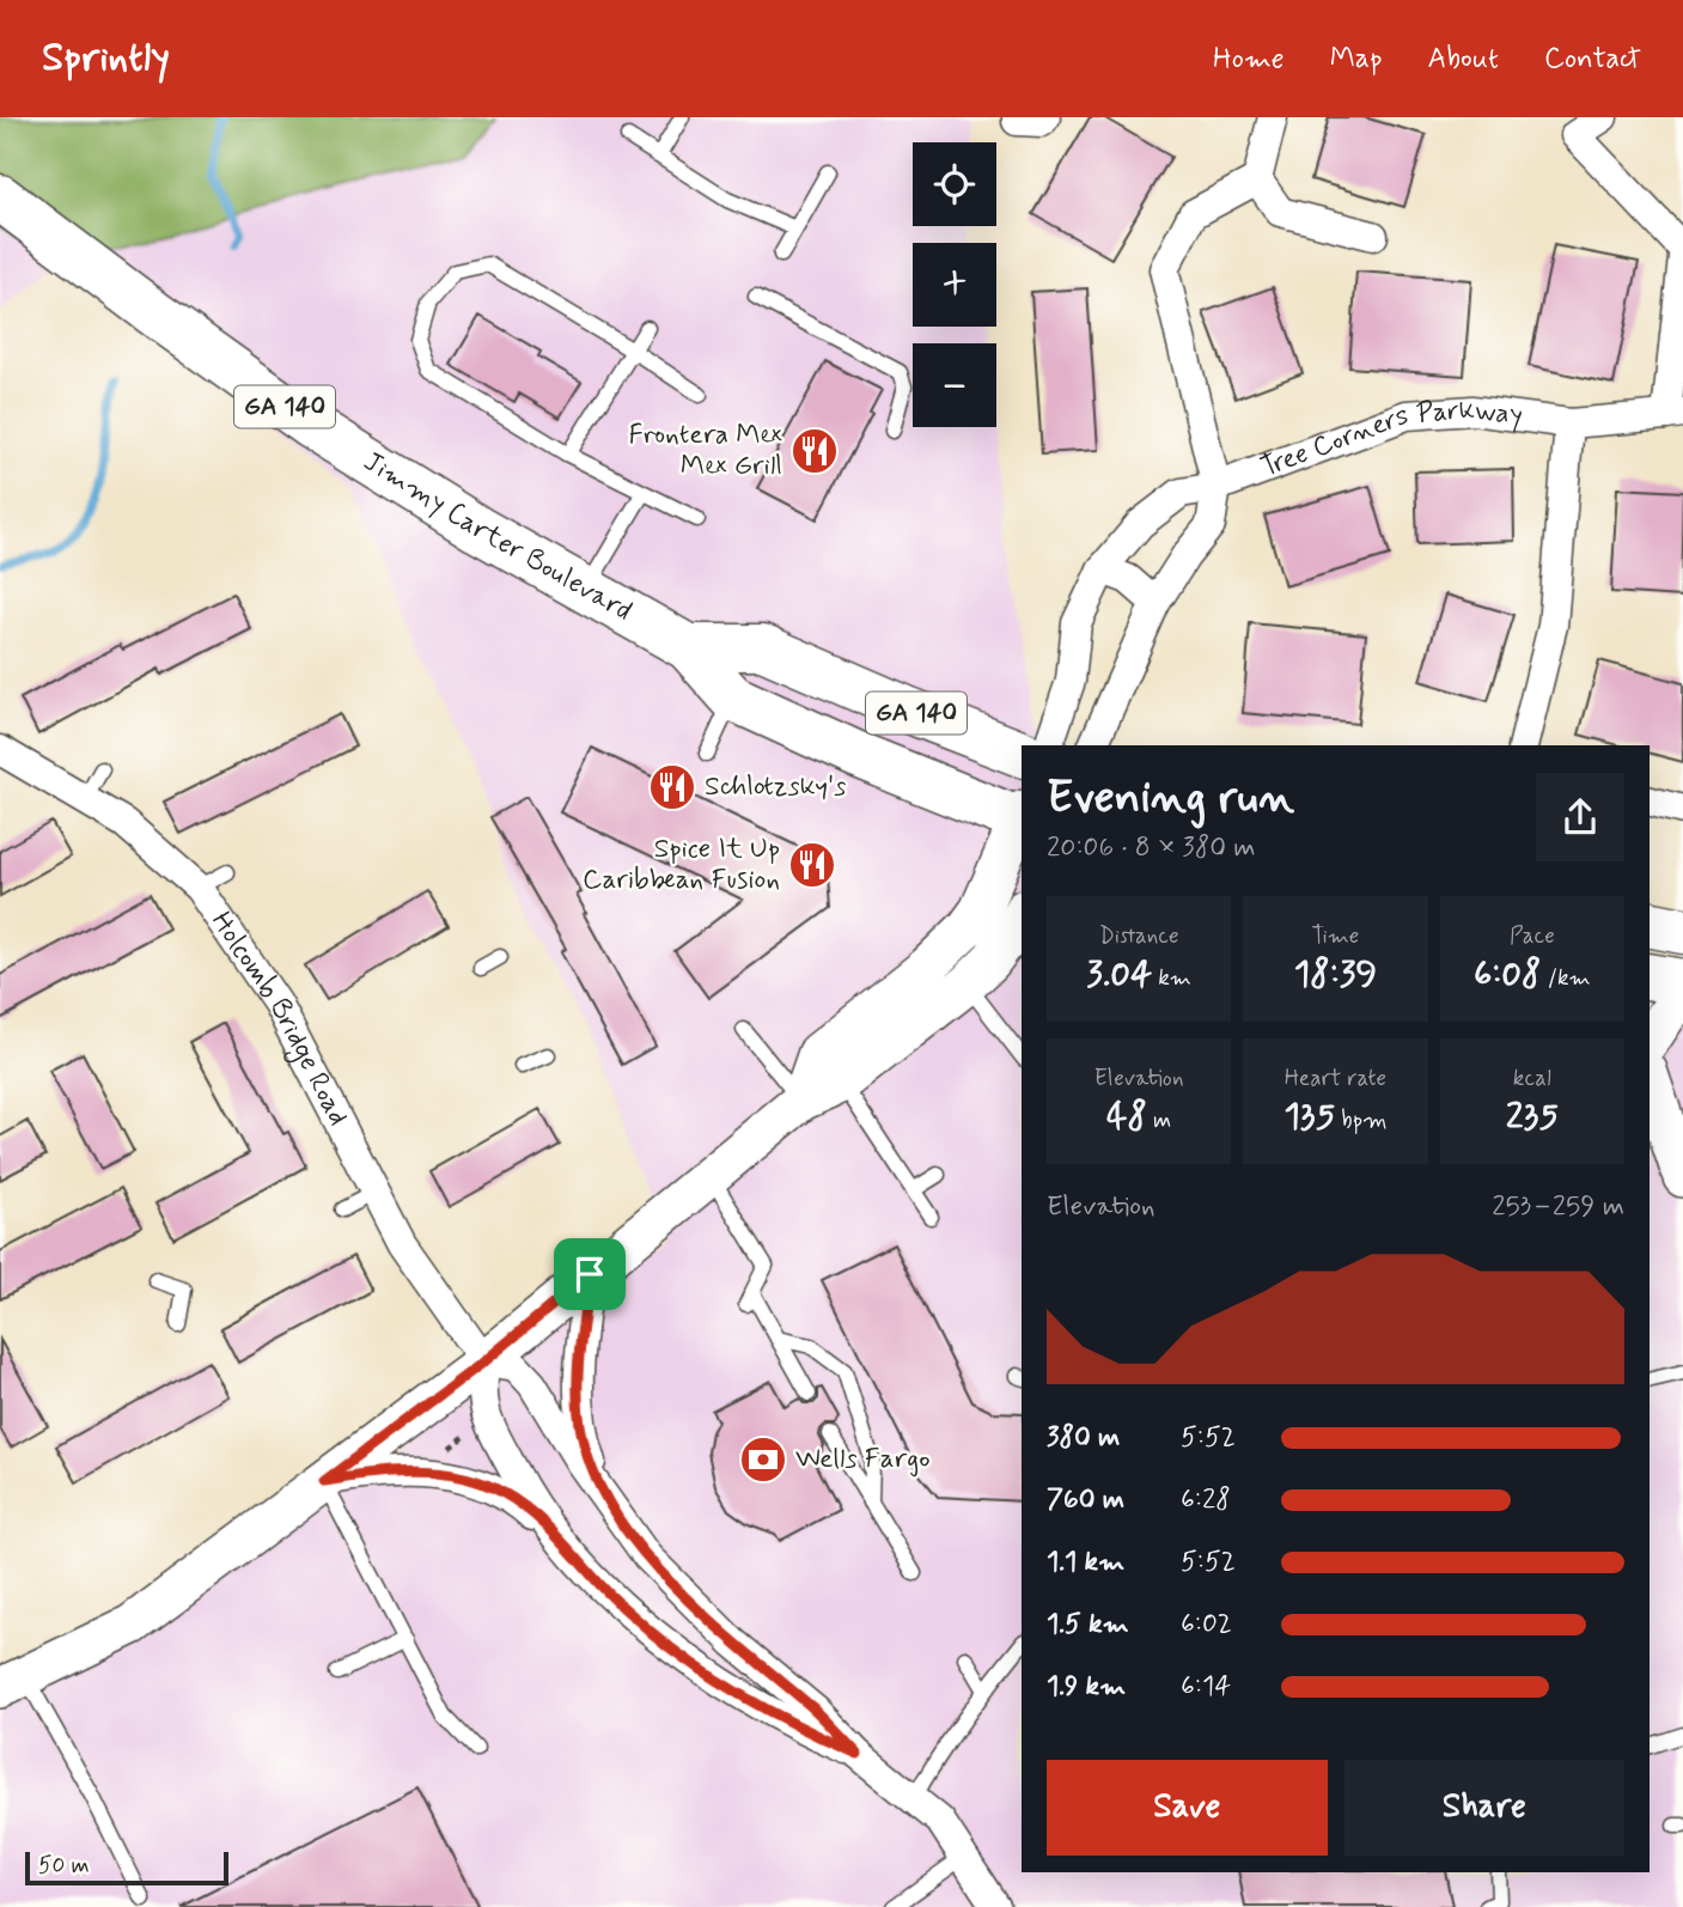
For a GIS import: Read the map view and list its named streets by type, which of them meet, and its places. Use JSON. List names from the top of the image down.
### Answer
{
  "streets": {
    "main road": ["GA 140", "Jimmy Carter Boulevard"],
    "street": ["Tree Corners Parkway", "Holcomb Bridge Road"]
  },
  "crossings": [
    ["GA 140", "Jimmy Carter Boulevard"]
  ],
  "places": {
    "restaurant": ["Frontera Mex Mex Grill", "Schlotzsky's", "Spice It Up Caribbean Fusion"],
    "bank": ["Wells Fargo"]
  },
  "scale_bar": "50 m",
  "page": {
    "header": "Sprintly",
    "nav": [
      "Home",
      "Map",
      "About",
      "Contact"
    ],
    "map_buttons": ["+", "−"],
    "heading": ["Evening run", "20:06 · 8 × 380 m"],
    "stats": [
      ["Distance", "3.04 km"],
      ["Time", "18:39"],
      ["Pace", "6:08 /km"],
      ["Elevation", "48 m"],
      ["Heart rate", "135 bpm"],
      ["kcal", "235"]
    ],
    "chart": ["Elevation", "253–259 m"],
    "list": [
      {
        "name": "380 m",
        "note": "5:52"
      },
      {
        "name": "760 m",
        "note": "6:28"
      },
      {
        "name": "1.1 km",
        "note": "5:52"
      },
      {
        "name": "1.5 km",
        "note": "6:02"
      },
      {
        "name": "1.9 km",
        "note": "6:14"
      }
    ],
    "buttons": ["Save", "Share"],
    "scale": "50 m"
  }
}
